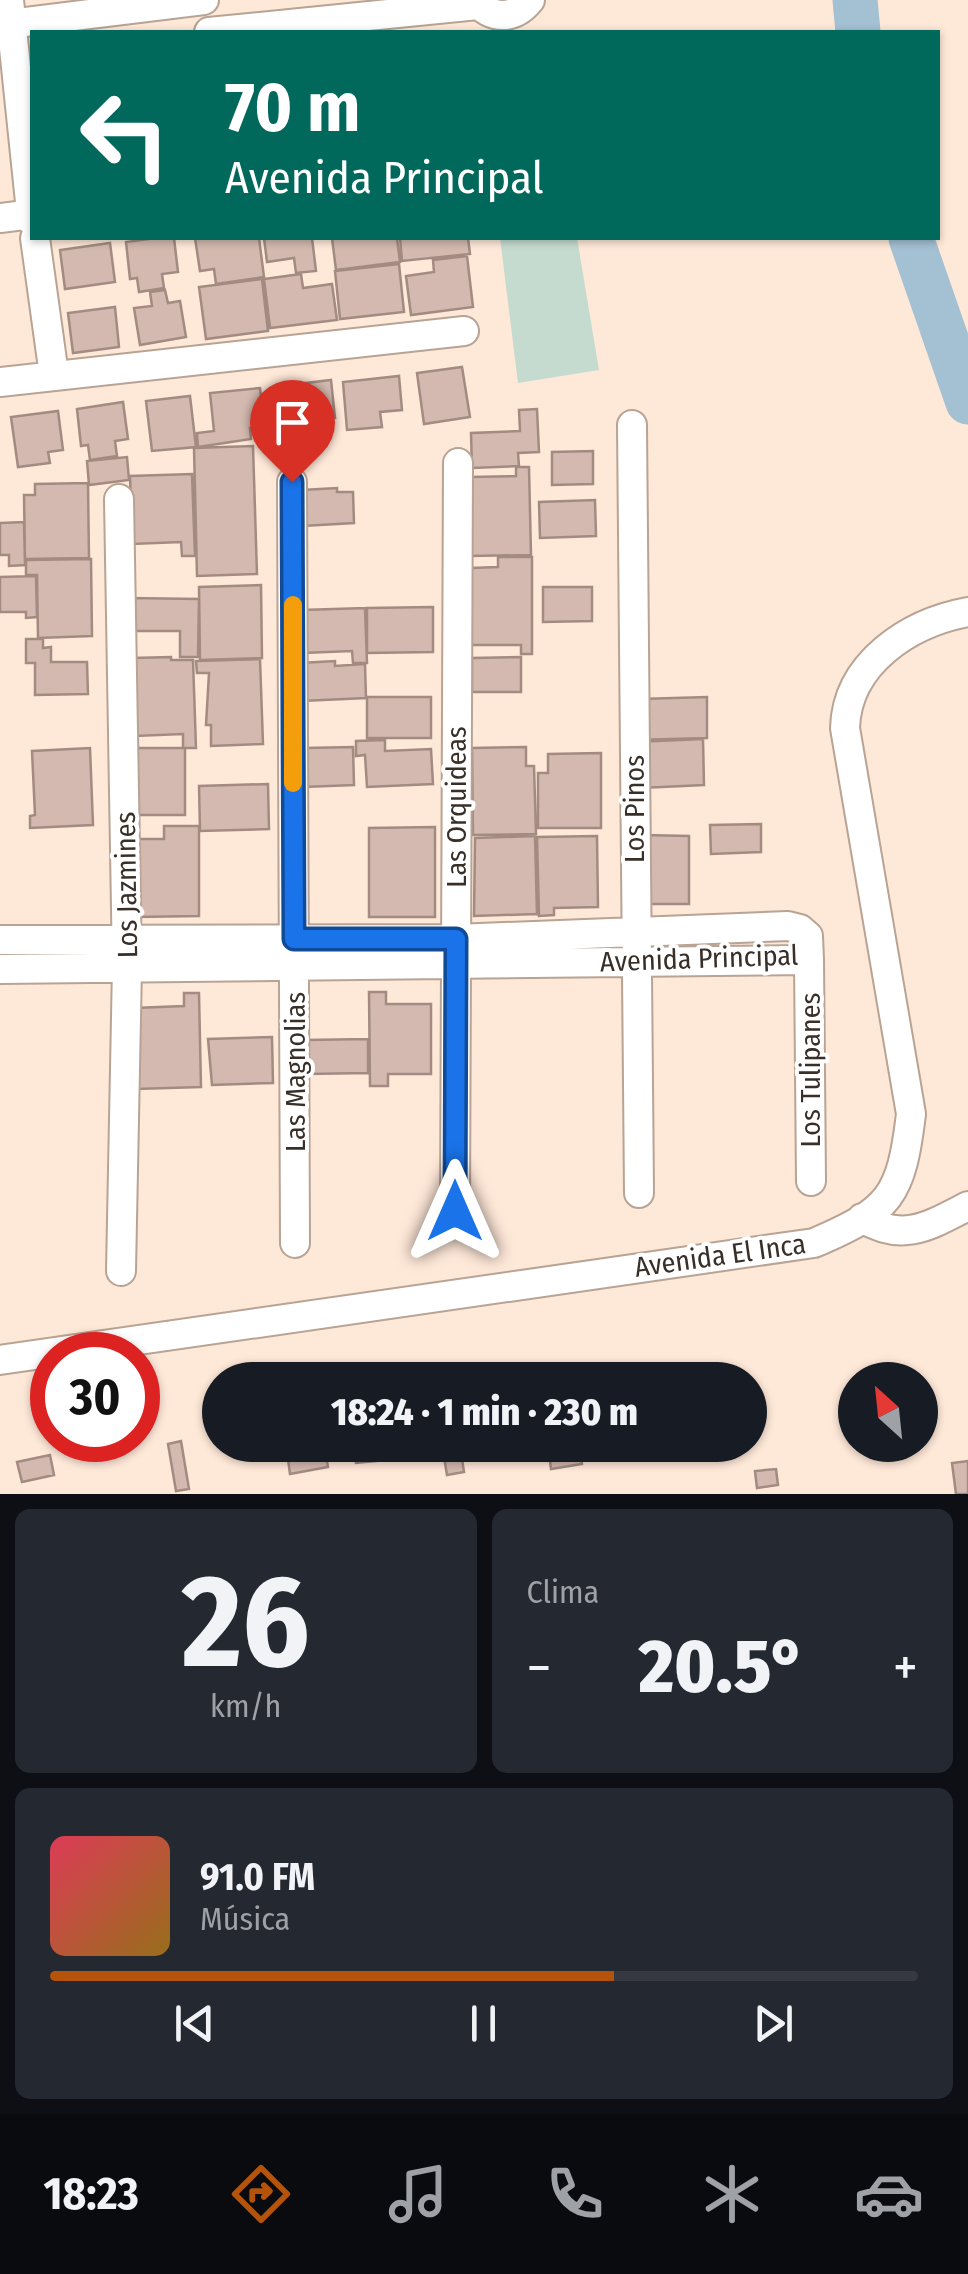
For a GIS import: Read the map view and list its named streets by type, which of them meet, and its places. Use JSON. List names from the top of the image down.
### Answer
{
  "streets": {
    "street": [
      "Las Orquideas",
      "Los Pinos",
      "Los Jazmines",
      "Avenida Principal",
      "Los Tulipanes",
      "Las Magnolias",
      "Avenida El Inca"
    ]
  },
  "crossings": [
    ["Las Orquideas", "Avenida Principal"],
    ["Los Pinos", "Avenida Principal"],
    ["Los Jazmines", "Avenida Principal"],
    ["Avenida Principal", "Los Tulipanes"],
    ["Avenida Principal", "Las Magnolias"]
  ],
  "north": "top left",
  "page": {
    "turn": ["70 m", "Avenida Principal"],
    "limit": "30",
    "trip": "18:24 · 1 min · 230 m",
    "tile": [
      ["26", "km/h"],
      "Clima"
    ],
    "heat": ["−", "20.5°", "+"],
    "song": ["91.0 FM", "Música"],
    "tabs": "18:23"
  }
}
